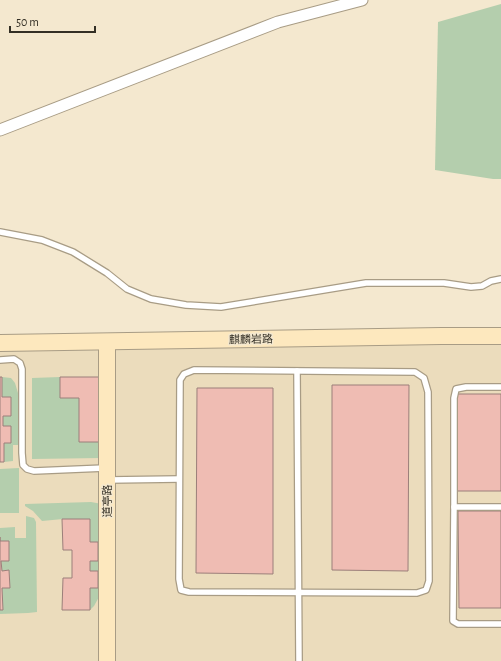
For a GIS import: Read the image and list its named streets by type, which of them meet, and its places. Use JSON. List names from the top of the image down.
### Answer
{
  "streets": {
    "main road": ["麒麟岩路", "道亭路"]
  },
  "crossings": [
    ["麒麟岩路", "道亭路"]
  ],
  "scale_bar": "50 m"
}
